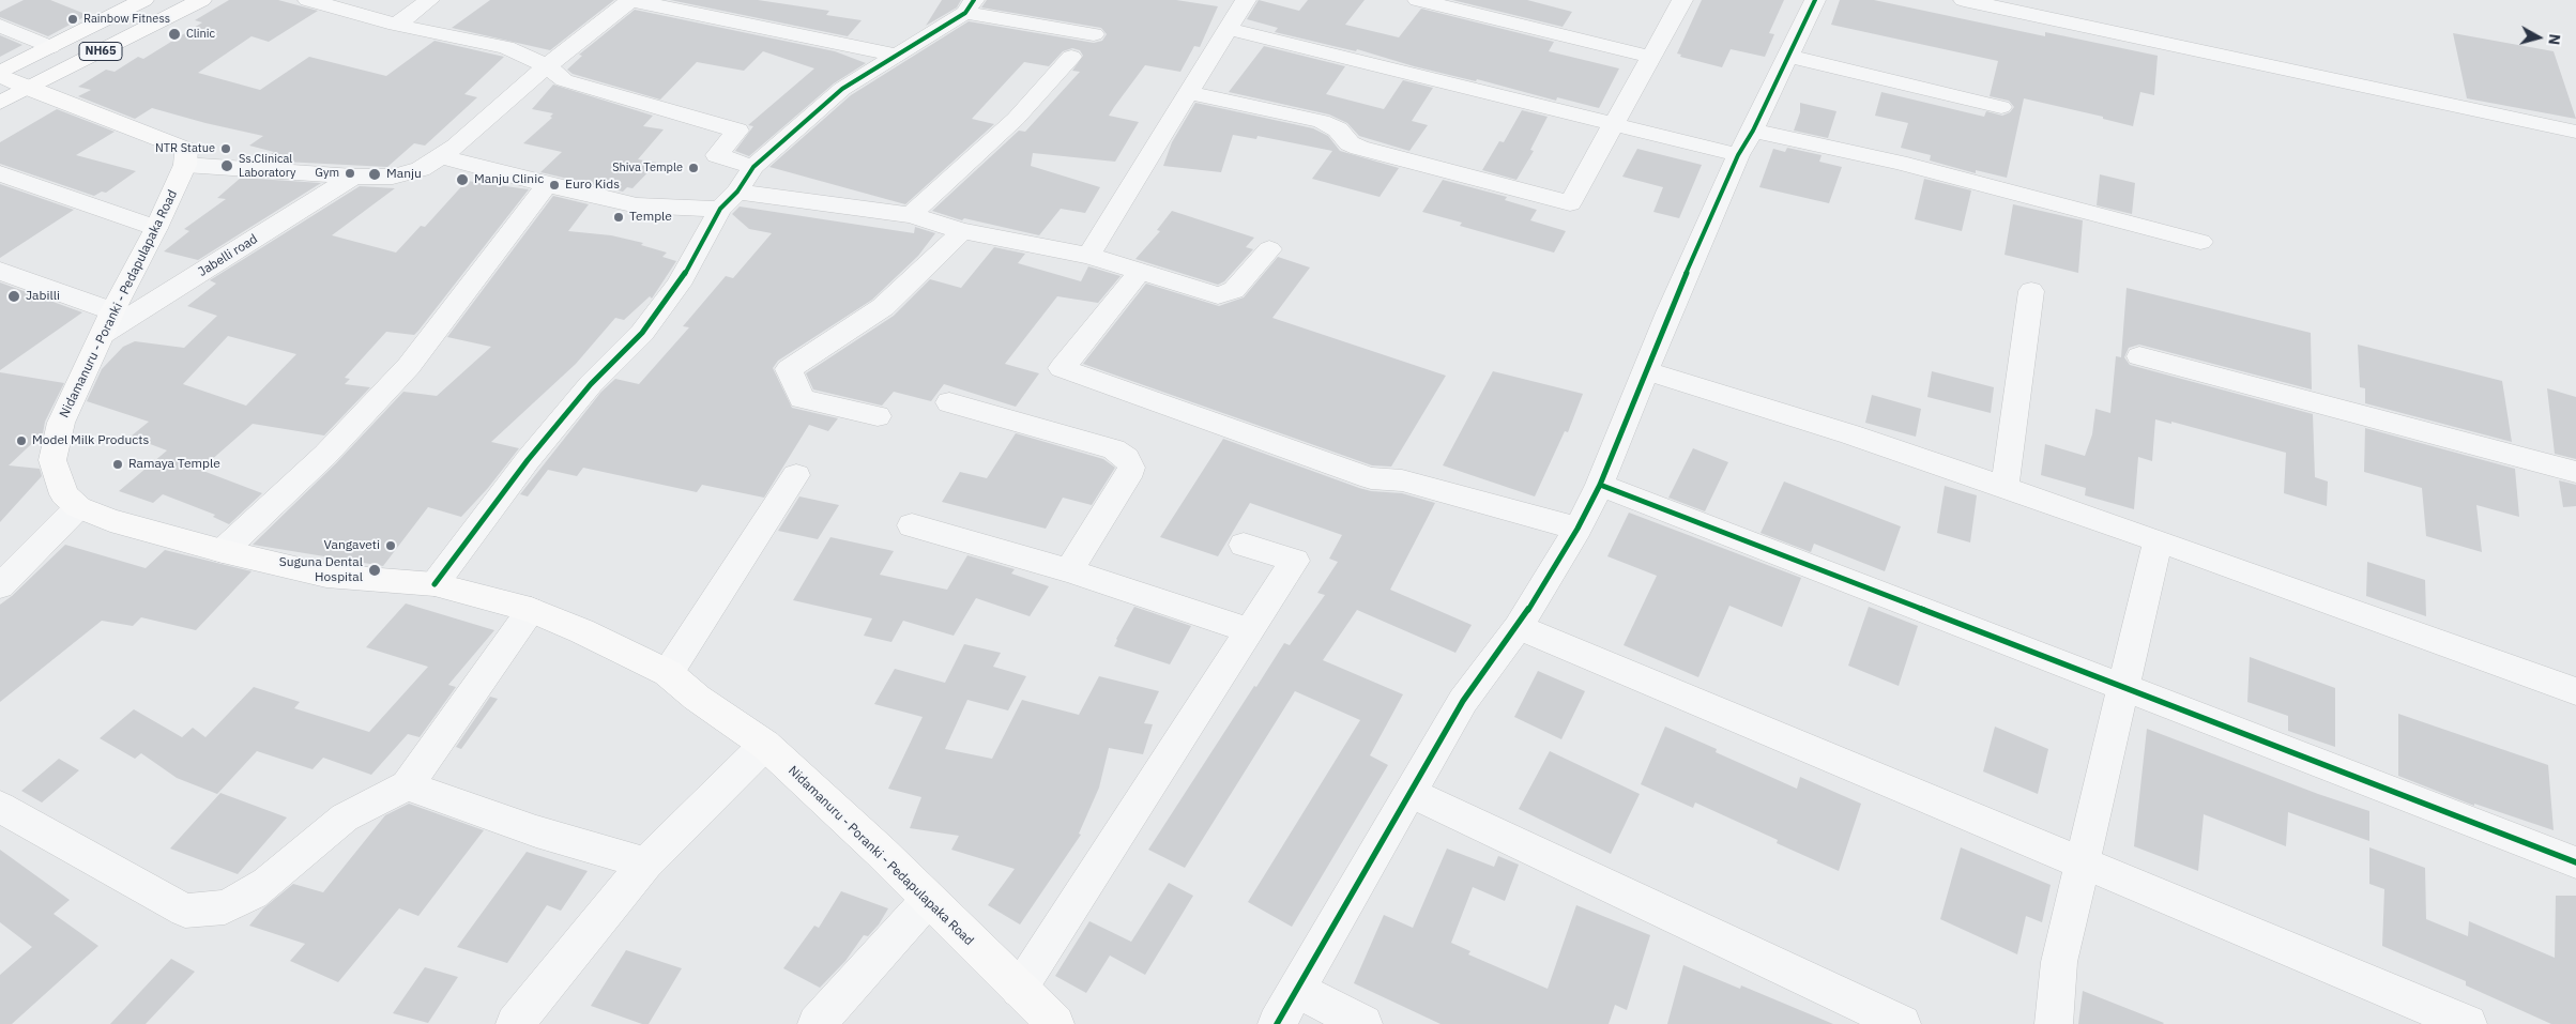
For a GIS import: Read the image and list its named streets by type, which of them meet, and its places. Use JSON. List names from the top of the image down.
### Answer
{
  "streets": {
    "main road": ["NH65", "Nidamanuru - Poranki - Pedapulapaka Road"],
    "street": ["Jabelli road"]
  },
  "crossings": [
    ["Jabelli road", "Nidamanuru - Poranki - Pedapulapaka Road"]
  ],
  "places": [
    "Rainbow Fitness",
    "Clinic",
    "NTR Statue",
    "Ss.Clinical Laboratory",
    "Shiva Temple",
    "Gym",
    "Manju",
    "Manju Clinic",
    "Euro Kids",
    "Temple",
    "Jabilli",
    "Model Milk Products",
    "Ramaya Temple",
    "Vangaveti",
    "Suguna Dental Hospital"
  ],
  "north": "right"
}
